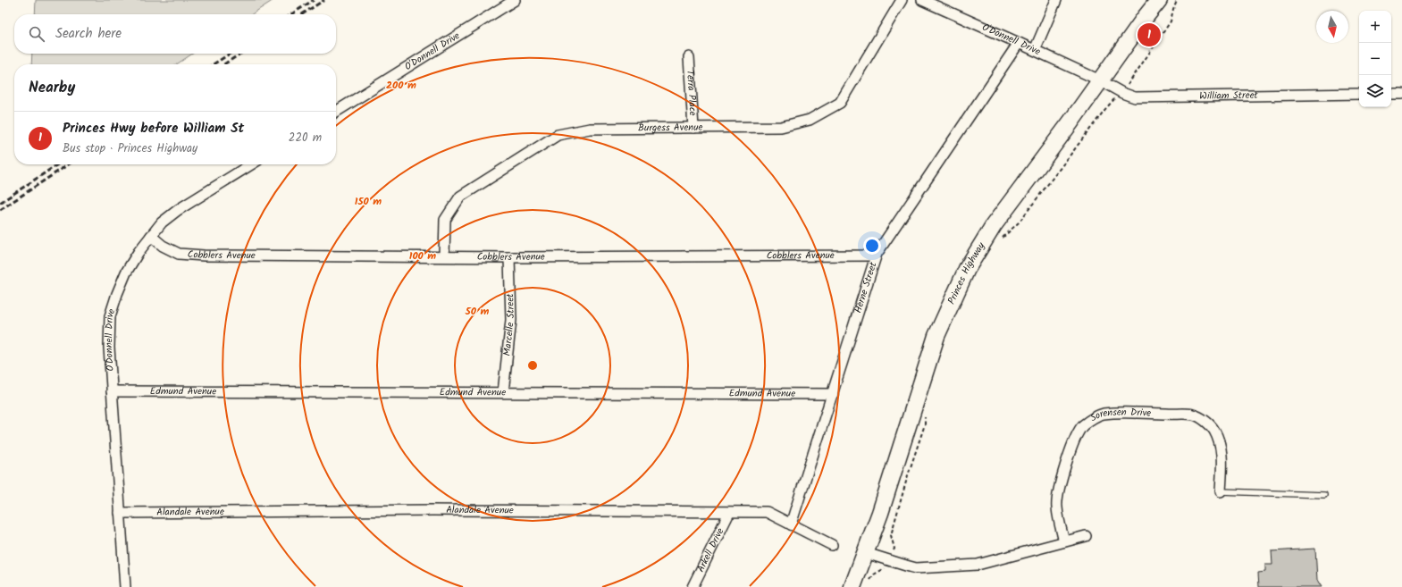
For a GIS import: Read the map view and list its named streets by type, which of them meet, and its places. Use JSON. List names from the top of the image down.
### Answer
{
  "streets": {
    "main road": ["Princes Highway"],
    "street": [
      "O'Donnell Drive",
      "Terra Place",
      "William Street",
      "Burgess Avenue",
      "Cobblers Avenue",
      "Herne Street",
      "Marcelle Street",
      "Edmund Avenue",
      "Sorensen Drive",
      "Alandale Avenue",
      "Arkell Drive"
    ]
  },
  "crossings": [
    ["O'Donnell Drive", "William Street"],
    ["O'Donnell Drive", "Cobblers Avenue"],
    ["O'Donnell Drive", "Princes Highway"],
    ["O'Donnell Drive", "Herne Street"],
    ["O'Donnell Drive", "Edmund Avenue"],
    ["O'Donnell Drive", "Alandale Avenue"],
    ["Terra Place", "Burgess Avenue"],
    ["William Street", "Princes Highway"],
    ["Burgess Avenue", "Cobblers Avenue"],
    ["Cobblers Avenue", "Herne Street"],
    ["Cobblers Avenue", "Marcelle Street"],
    ["Herne Street", "Edmund Avenue"],
    ["Herne Street", "Alandale Avenue"],
    ["Marcelle Street", "Edmund Avenue"],
    ["Alandale Avenue", "Arkell Drive"]
  ],
  "north": "bottom",
  "page": {
    "map_buttons": ["+", "−"],
    "search": "Search here",
    "pins": "1",
    "heading": "Nearby",
    "list": [
      {
        "mark": "1",
        "name": "Princes Hwy before William St",
        "note": "Bus stop · Princes Highway",
        "value": "220 m"
      }
    ]
  },
  "rings": [
    "200 m",
    "150 m",
    "100 m",
    "50 m"
  ]
}
